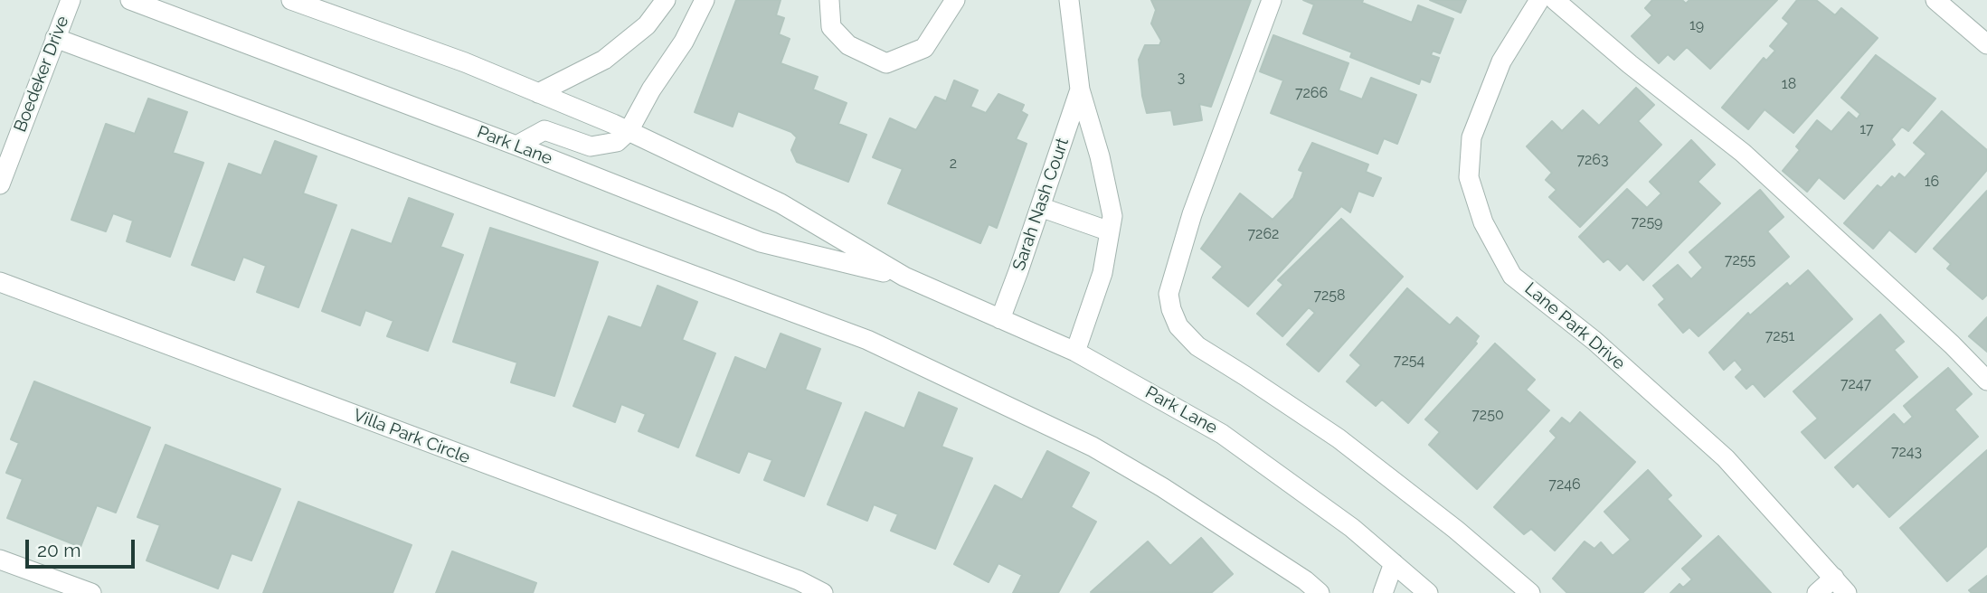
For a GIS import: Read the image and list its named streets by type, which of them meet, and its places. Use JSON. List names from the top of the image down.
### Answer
{
  "streets": {
    "street": [
      "Boedeker Drive",
      "Park Lane",
      "Sarah Nash Court",
      "Lane Park Drive",
      "Villa Park Circle"
    ]
  },
  "crossings": [
    ["Park Lane", "Sarah Nash Court"]
  ],
  "house_numbers": [
    "19",
    "3",
    "18",
    "7266",
    "17",
    "7263",
    "2",
    "16",
    "7259",
    "7262",
    "7255",
    "7258",
    "7251",
    "7254",
    "7247",
    "7250",
    "7243",
    "7246"
  ],
  "scale_bar": "20 m"
}
